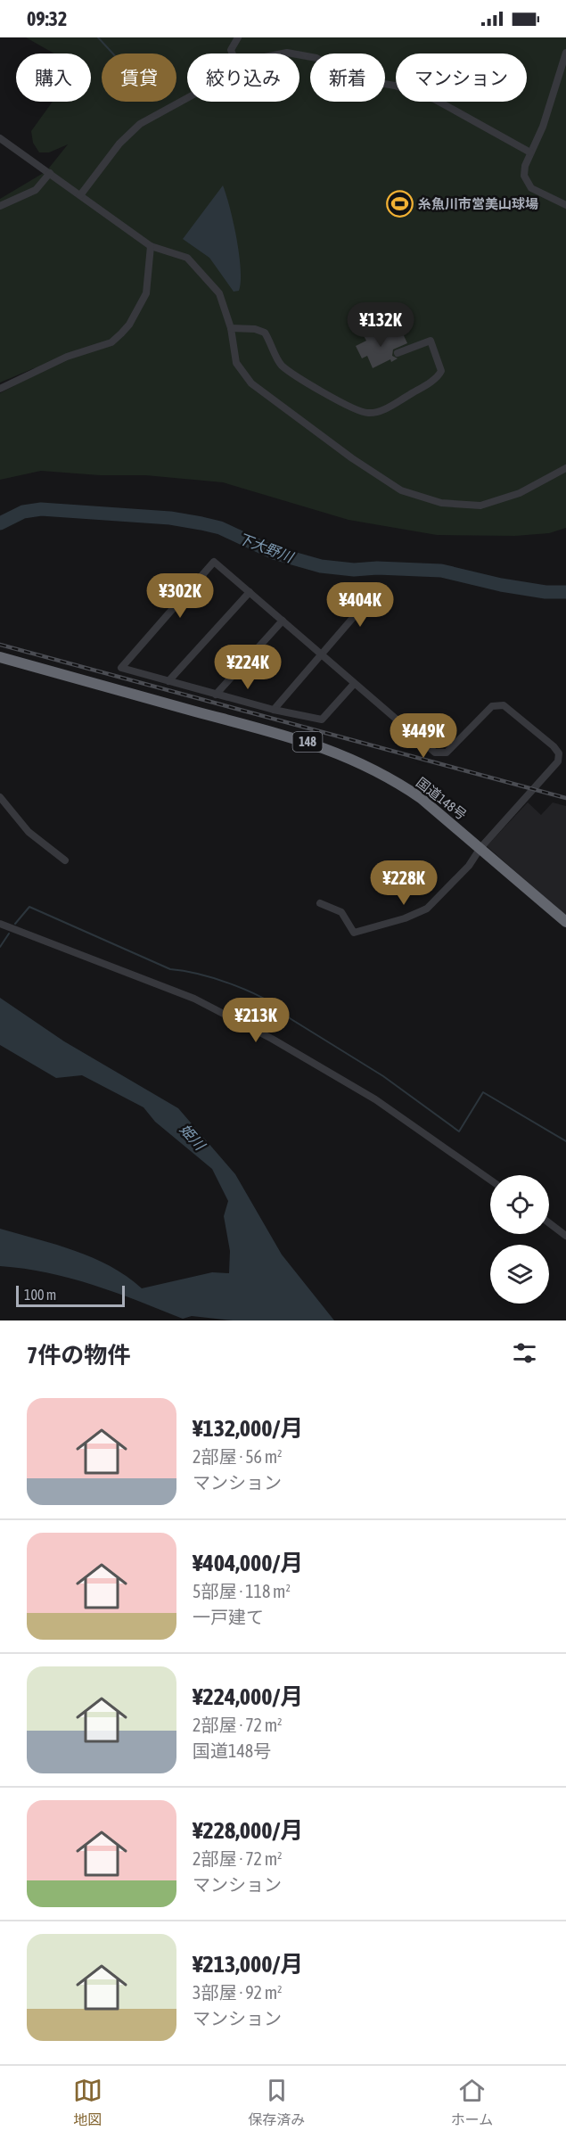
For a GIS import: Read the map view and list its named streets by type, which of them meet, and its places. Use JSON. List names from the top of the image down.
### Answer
{
  "streets": {
    "highway": ["148", "国道148号"]
  },
  "water": ["下大野川", "姫川"],
  "places": {
    "sports": ["糸魚川市営美山球場"]
  },
  "scale_bar": "100 m",
  "page": {
    "status": "09:32",
    "chip": [
      "購入",
      "賃貸",
      "絞り込み",
      "新着",
      "マンション"
    ],
    "price": [
      "¥132K",
      "¥302K",
      "¥404K",
      "¥224K",
      "¥449K",
      "¥228K",
      "¥213K"
    ],
    "scale": "100 m",
    "heading": "7件の物件",
    "list": [
      {
        "name": "¥132,000/月",
        "note": "2部屋 · 56 m² · マンション"
      },
      {
        "name": "¥404,000/月",
        "note": "5部屋 · 118 m² · 一戸建て"
      },
      {
        "name": "¥224,000/月",
        "note": "2部屋 · 72 m² · 国道148号"
      },
      {
        "name": "¥228,000/月",
        "note": "2部屋 · 72 m² · マンション"
      },
      {
        "name": "¥213,000/月",
        "note": "3部屋 · 92 m² · マンション"
      }
    ],
    "tabs": ["地図", "保存済み", "ホーム"]
  }
}
